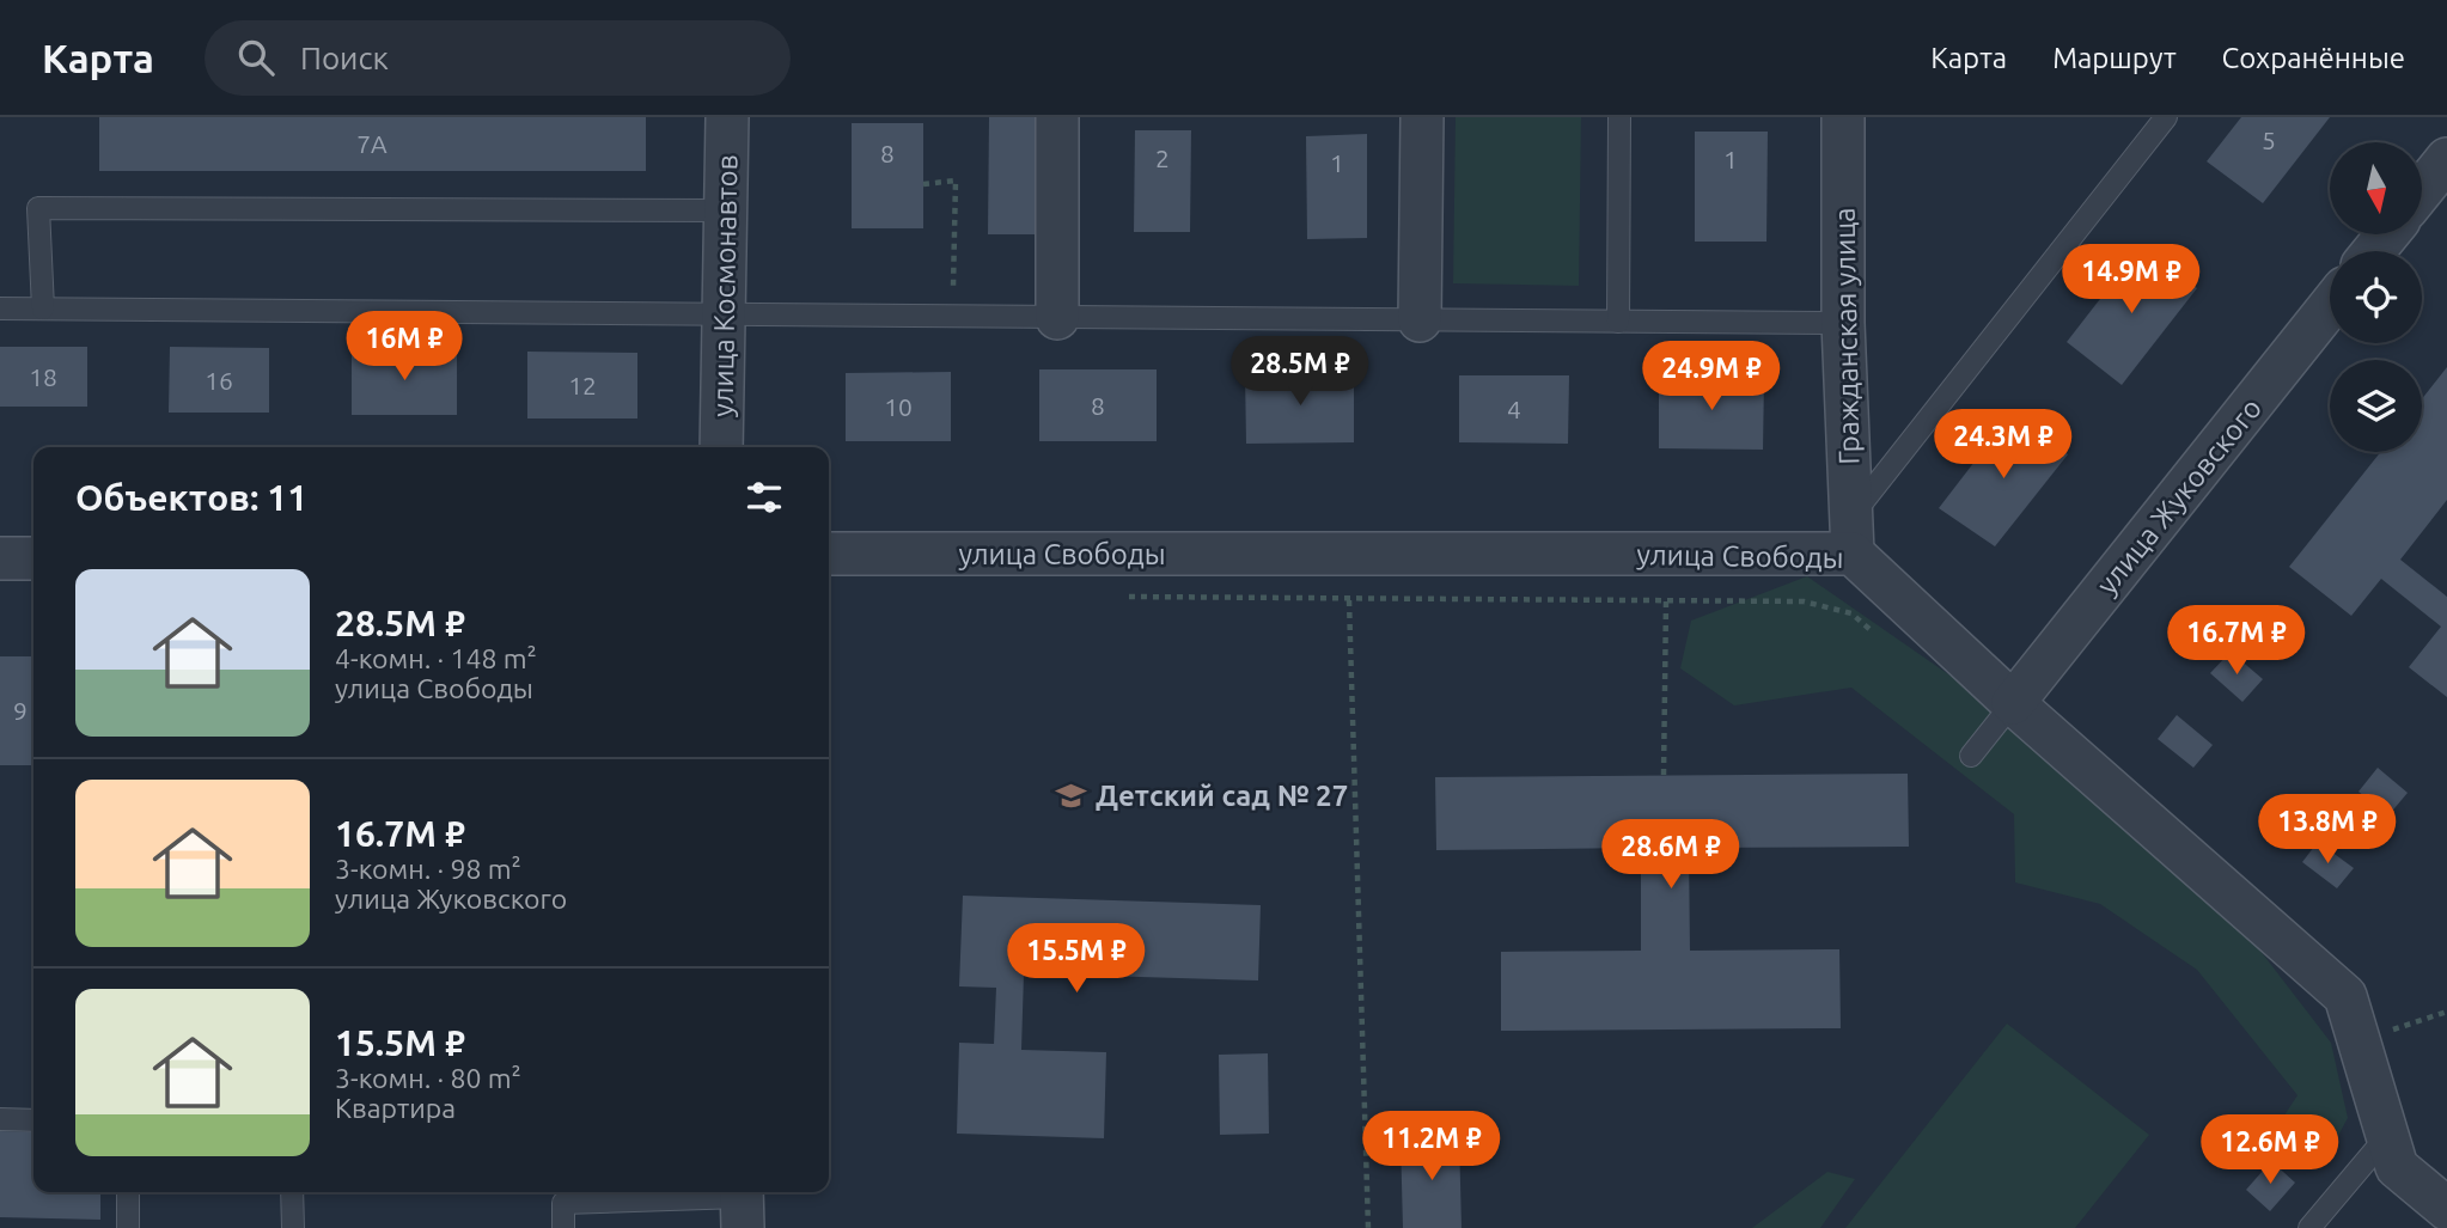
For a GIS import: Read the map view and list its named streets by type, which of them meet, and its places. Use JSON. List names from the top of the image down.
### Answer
{
  "streets": {
    "street": [
      "улица Космонавтов",
      "Гражданская улица",
      "улица Жуковского",
      "улица Свободы"
    ]
  },
  "crossings": [
    ["Гражданская улица", "улица Свободы"],
    ["улица Жуковского", "улица Свободы"]
  ],
  "places": {
    "school or university": ["Детский сад № 27"]
  },
  "house_numbers": [
    "5",
    "7А",
    "8",
    "2",
    "1",
    "1",
    "18",
    "16",
    "12",
    "8",
    "10",
    "4",
    "9"
  ],
  "north": "bottom",
  "page": {
    "header": "Карта",
    "search": "Поиск",
    "nav": ["Карта", "Маршрут", "Сохранённые"],
    "price": [
      "14.9M ₽",
      "16M ₽",
      "28.5M ₽",
      "24.9M ₽",
      "24.3M ₽",
      "16.7M ₽",
      "13.8M ₽",
      "28.6M ₽",
      "15.5M ₽",
      "11.2M ₽",
      "12.6M ₽"
    ],
    "heading": "Объектов: 11",
    "list": [
      {
        "name": "28.5M ₽",
        "note": "4-комн. · 148 m² · улица Свободы"
      },
      {
        "name": "16.7M ₽",
        "note": "3-комн. · 98 m² · улица Жуковского"
      },
      {
        "name": "15.5M ₽",
        "note": "3-комн. · 80 m² · Квартира"
      }
    ]
  }
}
